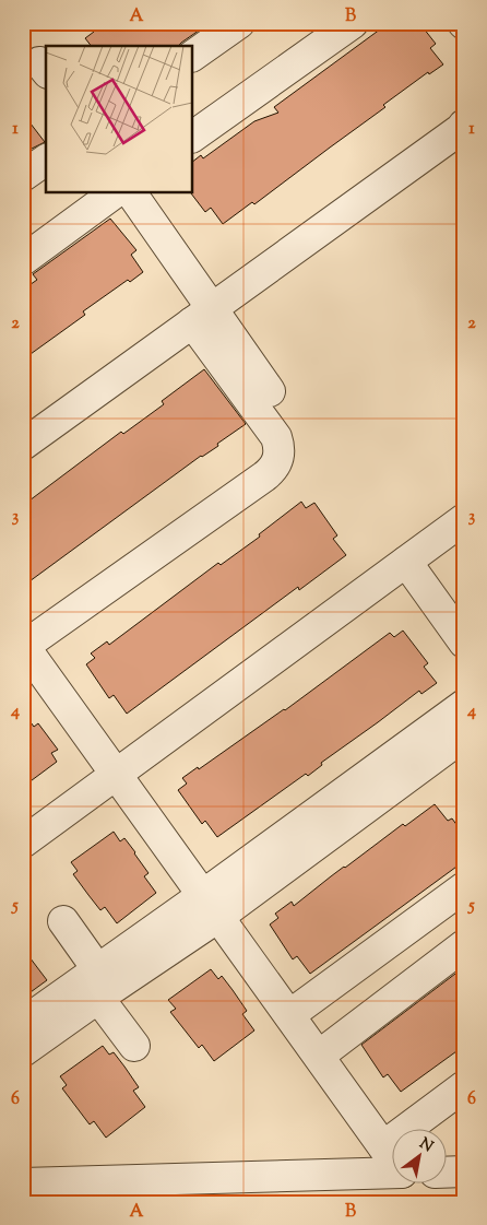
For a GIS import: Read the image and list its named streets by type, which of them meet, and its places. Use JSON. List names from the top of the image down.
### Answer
{
  "north": "top right",
  "grid": {
    "columns": ["A", "B"],
    "rows": [
      "1",
      "2",
      "3",
      "4",
      "5",
      "6"
    ]
  }
}
